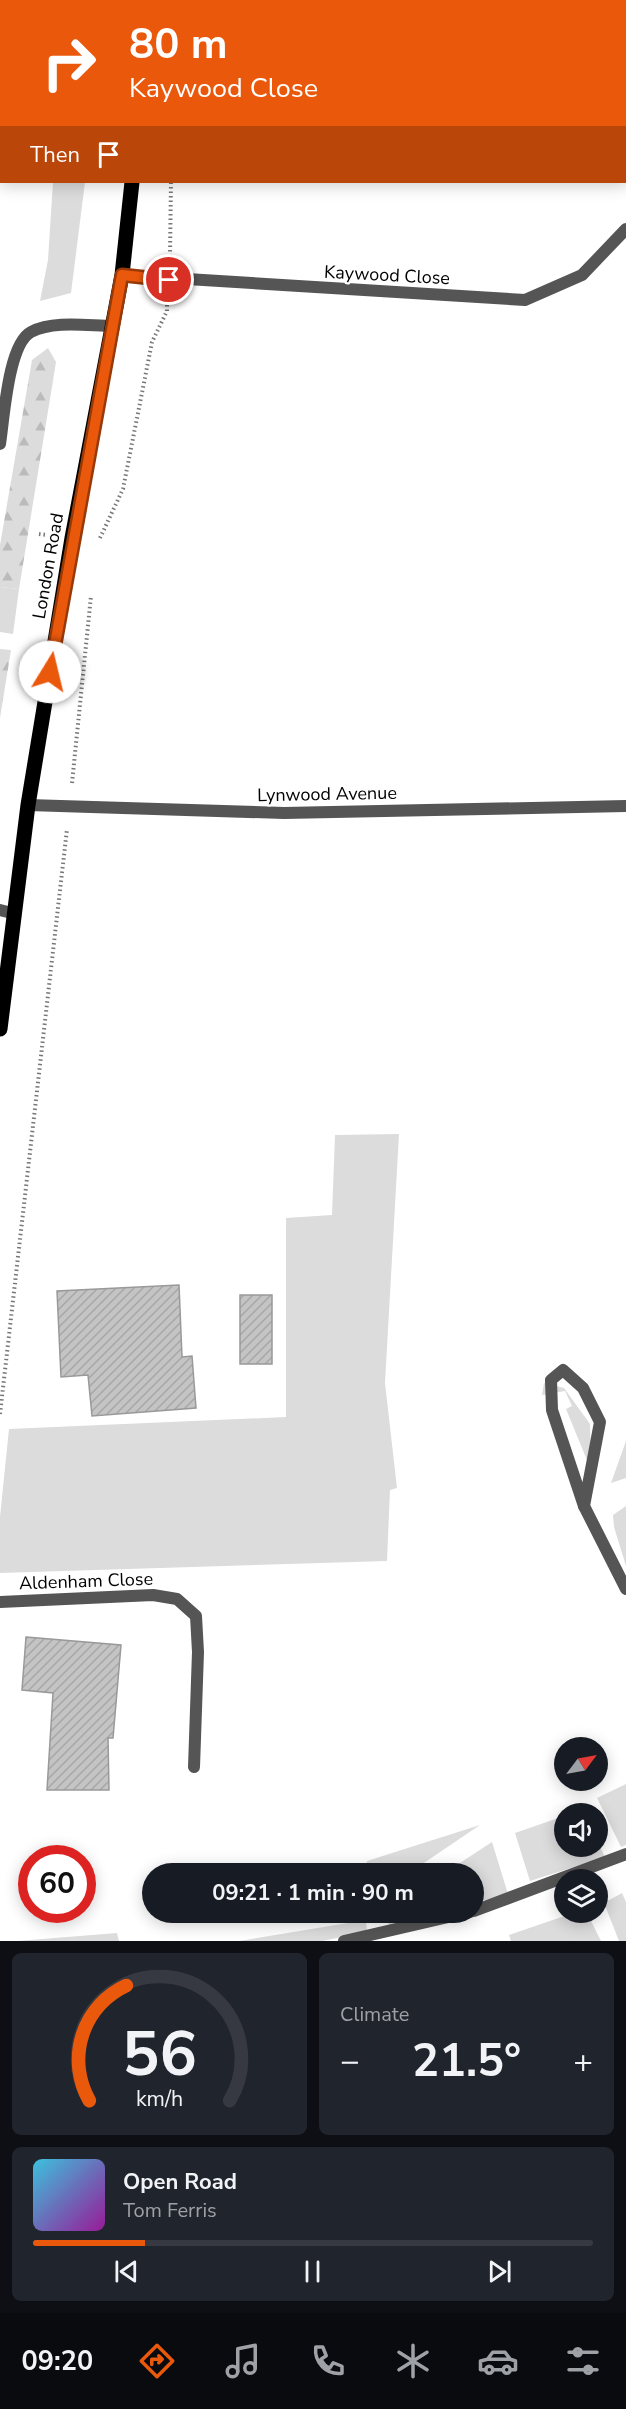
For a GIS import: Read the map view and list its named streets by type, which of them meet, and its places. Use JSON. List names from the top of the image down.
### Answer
{
  "streets": {
    "main road": ["London Road"],
    "street": ["Kaywood Close", "Lynwood Avenue", "Aldenham Close"]
  },
  "crossings": [
    ["Kaywood Close", "London Road"],
    ["London Road", "Lynwood Avenue"]
  ],
  "north": "top right",
  "page": {
    "turn": ["80 m", "Kaywood Close"],
    "then": "Then",
    "limit": "60",
    "trip": "09:21 · 1 min · 90 m",
    "tile": "Climate",
    "heat": ["−", "21.5°", "+"],
    "song": ["Open Road", "Tom Ferris"],
    "tabs": "09:20",
    "gauge": ["56", "km/h"]
  }
}
